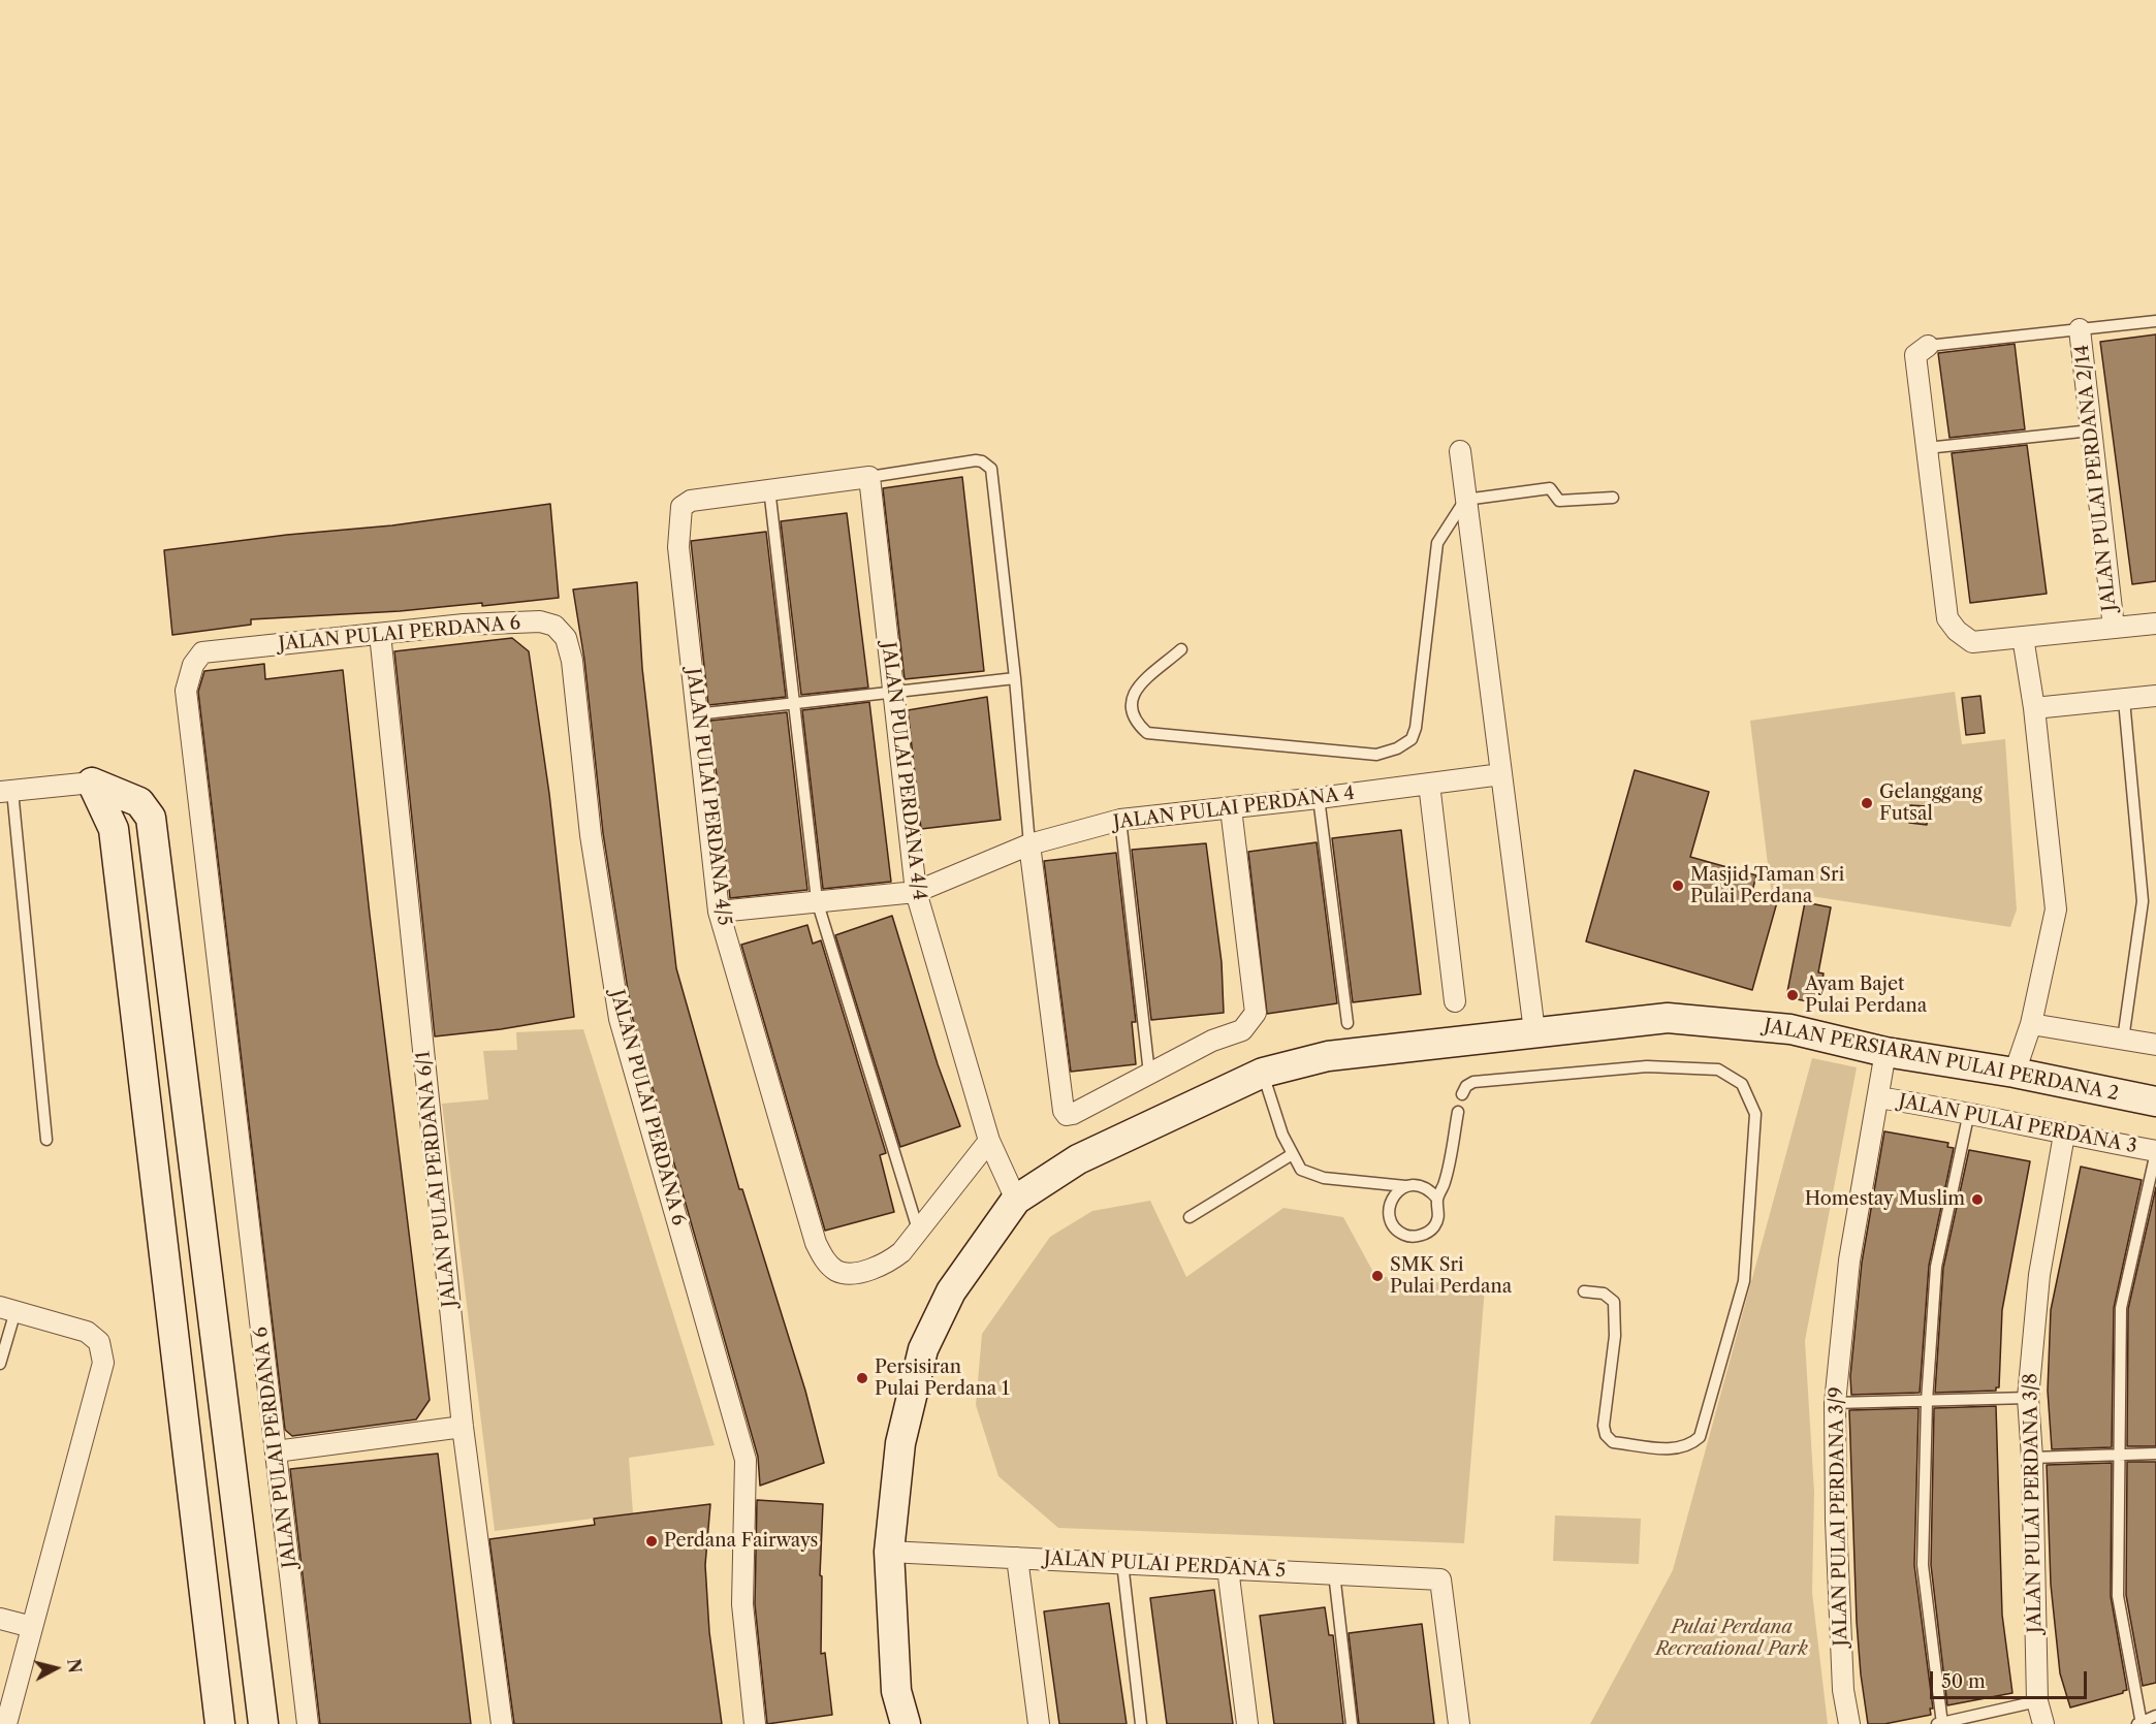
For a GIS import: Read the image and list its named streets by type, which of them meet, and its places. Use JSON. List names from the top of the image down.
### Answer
{
  "streets": {
    "street": [
      "JALAN PULAI PERDANA 2/14",
      "JALAN PULAI PERDANA 6",
      "JALAN PULAI PERDANA 4/4",
      "JALAN PULAI PERDANA 4/5",
      "JALAN PULAI PERDANA 4",
      "JALAN PERSIARAN PULAI PERDANA 2",
      "JALAN PULAI PERDANA 3",
      "JALAN PULAI PERDANA 6/1",
      "JALAN PULAI PERDANA 3/8",
      "JALAN PULAI PERDANA 3/9",
      "JALAN PULAI PERDANA 5"
    ]
  },
  "crossings": [
    ["JALAN PULAI PERDANA 6", "JALAN PULAI PERDANA 6/1"],
    ["JALAN PULAI PERDANA 4/4", "JALAN PULAI PERDANA 4/5"],
    ["JALAN PULAI PERDANA 4/4", "JALAN PULAI PERDANA 4"],
    ["JALAN PULAI PERDANA 4/4", "JALAN PERSIARAN PULAI PERDANA 2"],
    ["JALAN PULAI PERDANA 4/5", "JALAN PULAI PERDANA 4"],
    ["JALAN PERSIARAN PULAI PERDANA 2", "JALAN PULAI PERDANA 3/9"],
    ["JALAN PERSIARAN PULAI PERDANA 2", "JALAN PULAI PERDANA 5"],
    ["JALAN PULAI PERDANA 3", "JALAN PULAI PERDANA 3/8"],
    ["JALAN PULAI PERDANA 3", "JALAN PULAI PERDANA 3/9"]
  ],
  "parks": ["Pulai Perdana Recreational Park"],
  "places": [
    "Gelanggang Futsal",
    "Masjid Taman Sri Pulai Perdana",
    "Ayam Bajet Pulai Perdana",
    "Homestay Muslim",
    "SMK Sri Pulai Perdana",
    "Persisiran Pulai Perdana 1",
    "Perdana Fairways"
  ],
  "scale_bar": "50 m",
  "north": "right"
}
